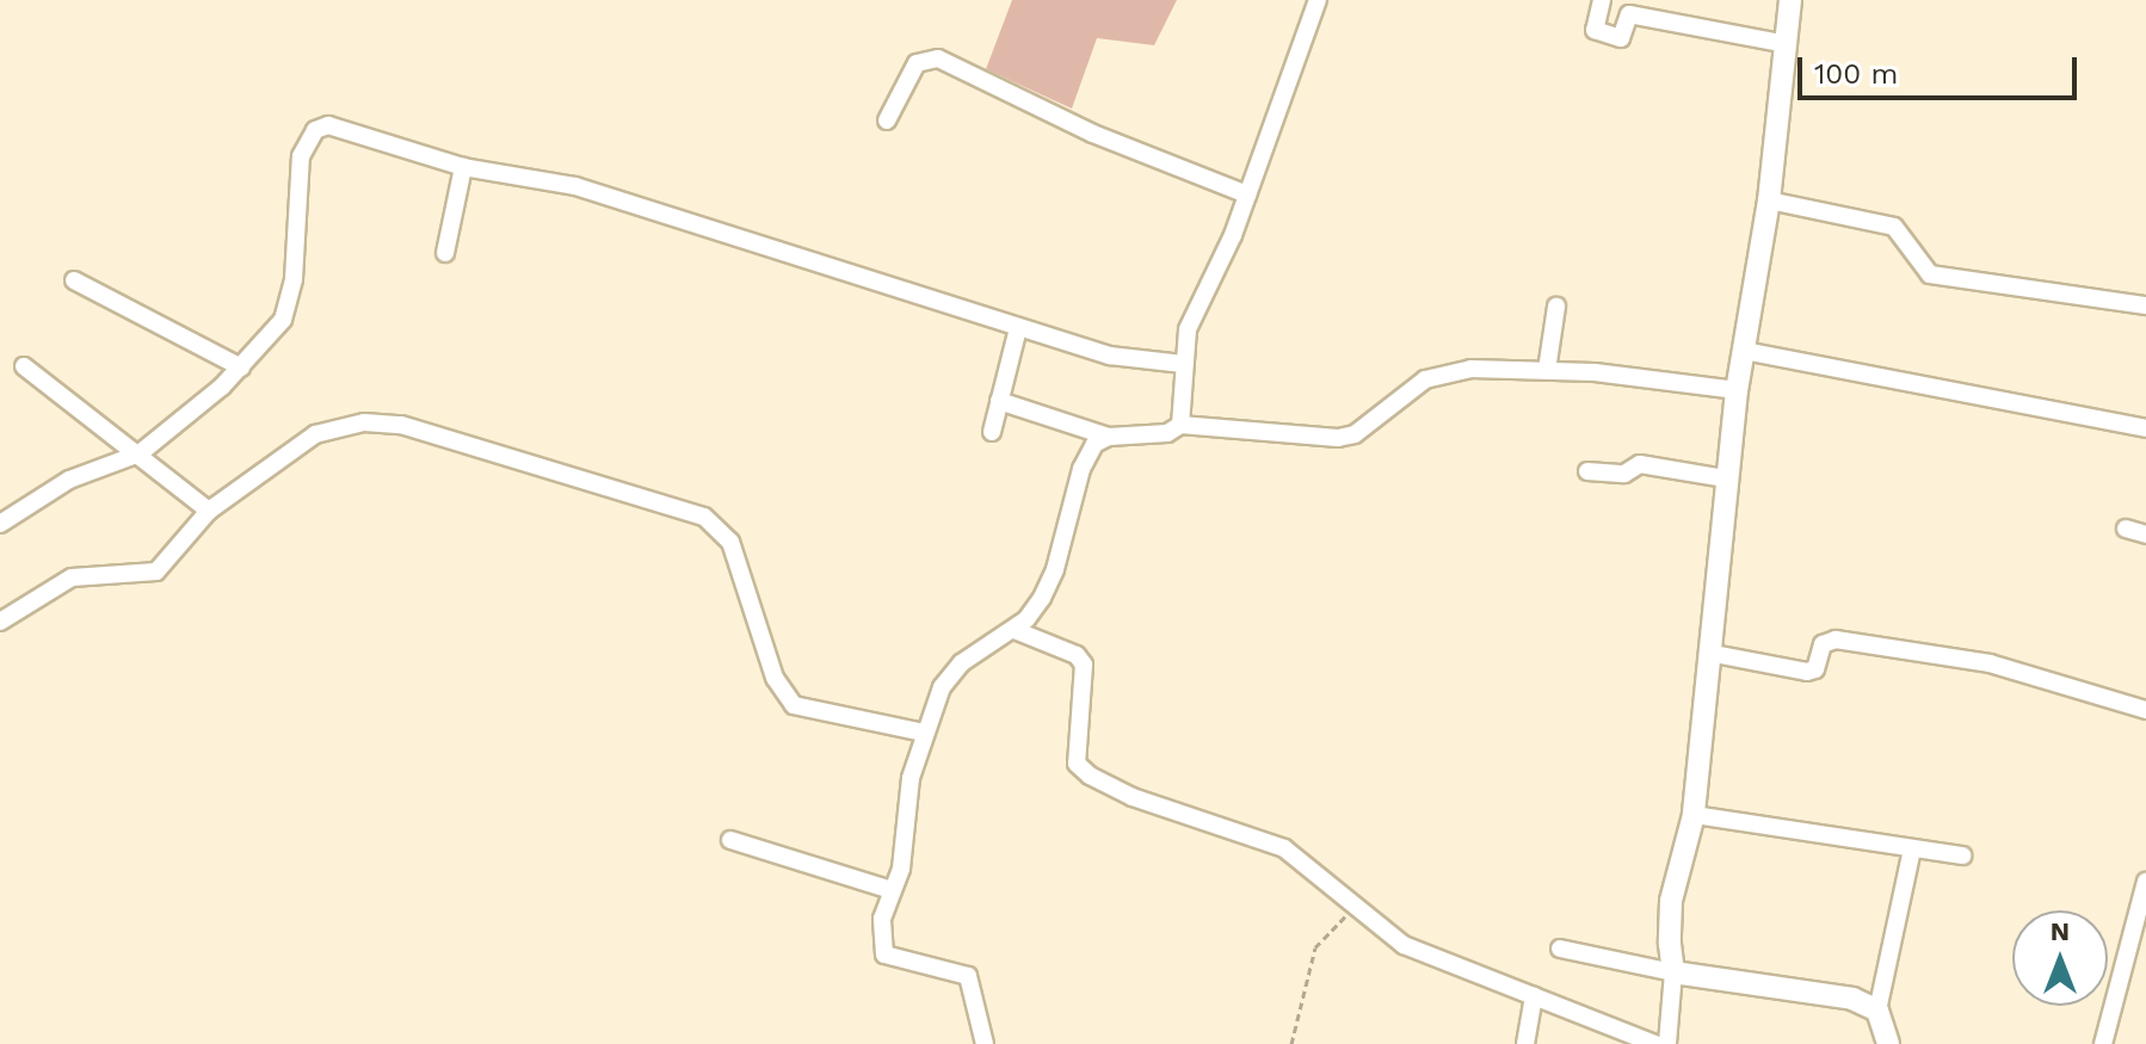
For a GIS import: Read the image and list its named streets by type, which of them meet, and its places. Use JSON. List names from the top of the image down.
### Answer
{
  "scale_bar": "100 m",
  "north": "top"
}
